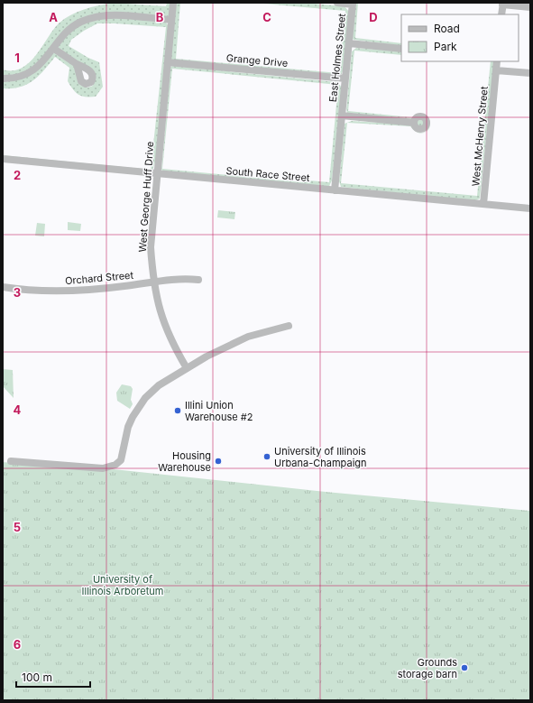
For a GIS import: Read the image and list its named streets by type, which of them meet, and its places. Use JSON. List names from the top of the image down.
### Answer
{
  "streets": {
    "street": [
      "East Holmes Street",
      "Grange Drive",
      "West McHenry Street",
      "South Race Street",
      "West George Huff Drive",
      "Orchard Street"
    ]
  },
  "crossings": [
    ["East Holmes Street", "Grange Drive"],
    ["East Holmes Street", "South Race Street"],
    ["Grange Drive", "West George Huff Drive"],
    ["West McHenry Street", "South Race Street"],
    ["South Race Street", "West George Huff Drive"],
    ["West George Huff Drive", "Orchard Street"]
  ],
  "parks": ["University of Illinois Arboretum"],
  "places": [
    "Illini Union Warehouse #2",
    "University of Illinois Urbana-Champaign",
    "Housing Warehouse",
    "Grounds storage barn"
  ],
  "legend": ["Road", "Park"],
  "scale_bar": "100 m",
  "grid": {
    "columns": [
      "A",
      "B",
      "C",
      "D"
    ],
    "rows": [
      "1",
      "2",
      "3",
      "4",
      "5",
      "6"
    ]
  }
}
